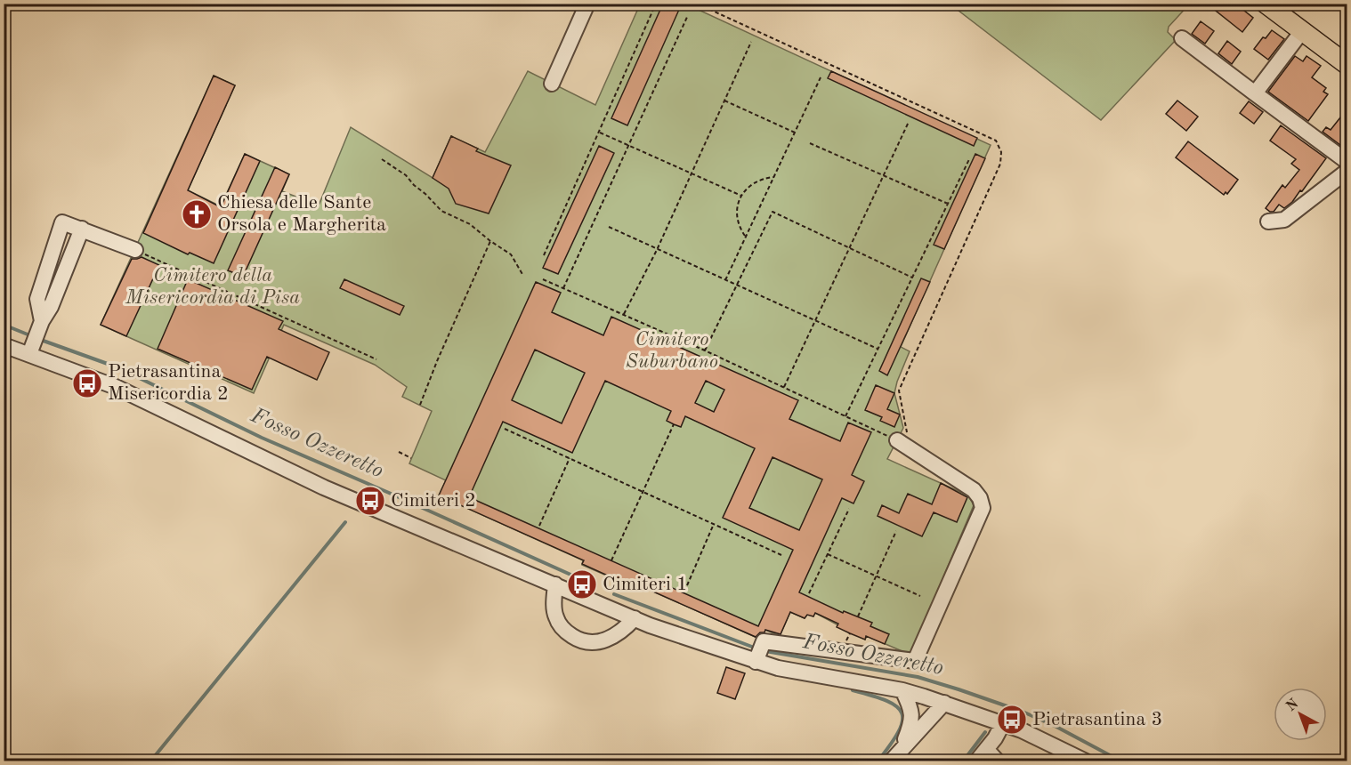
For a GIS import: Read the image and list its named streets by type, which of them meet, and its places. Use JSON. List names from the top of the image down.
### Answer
{
  "water": ["Fosso Ozzeretto"],
  "parks": ["Cimitero della Misericordia di Pisa", "Cimitero Suburbano"],
  "places": {
    "church": ["Chiesa delle Sante Orsola e Margherita"],
    "bus stop": [
      "Pietrasantina Misericordia 2",
      "Cimiteri 2",
      "Cimiteri 1",
      "Pietrasantina 3"
    ]
  },
  "north": "top left"
}
